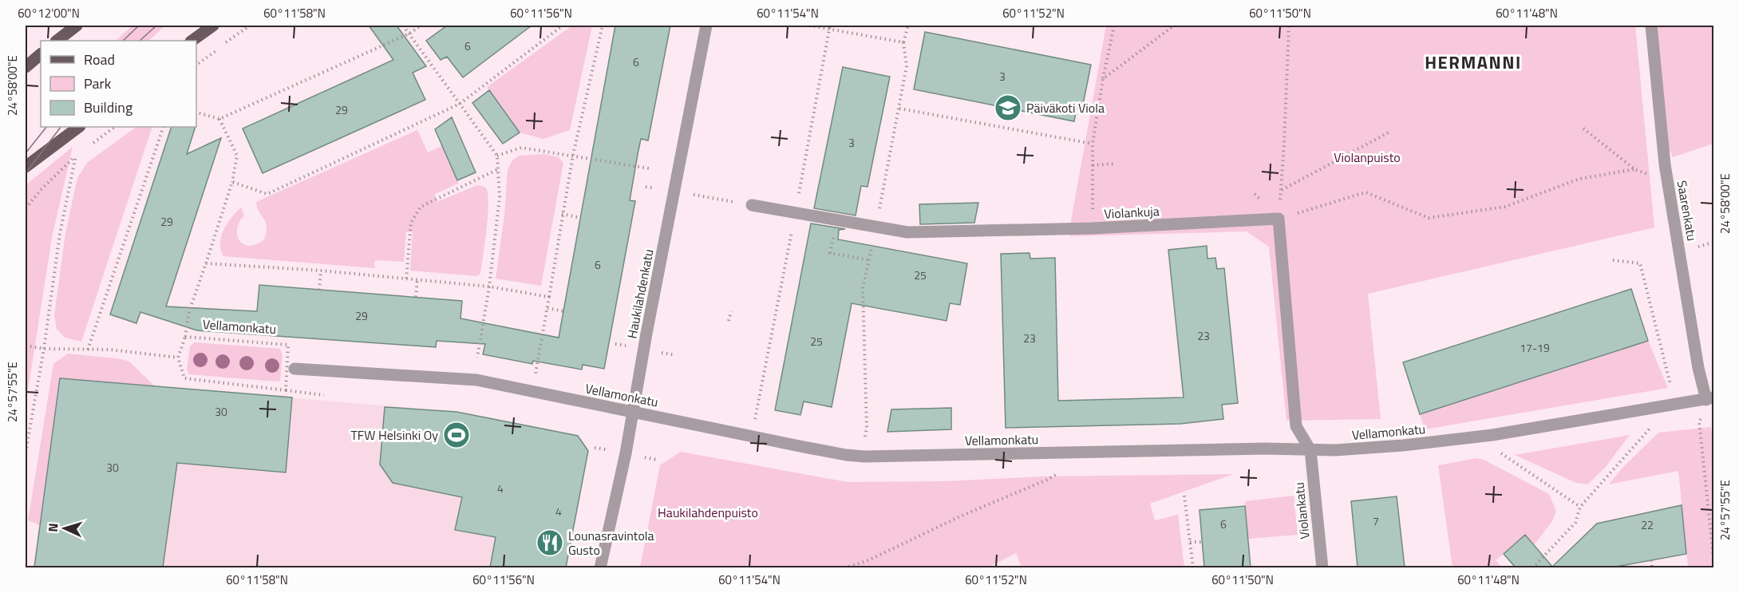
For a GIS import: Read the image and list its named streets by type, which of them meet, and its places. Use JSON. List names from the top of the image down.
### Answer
{
  "streets": {
    "street": [
      "Saarenkatu",
      "Violankuja",
      "Haukilahdenkatu",
      "Vellamonkatu",
      "Violankatu"
    ]
  },
  "crossings": [
    ["Saarenkatu", "Vellamonkatu"],
    ["Haukilahdenkatu", "Vellamonkatu"],
    ["Vellamonkatu", "Violankatu"]
  ],
  "districts": ["HERMANNI"],
  "parks": ["Violanpuisto", "Haukilahdenpuisto"],
  "places": {
    "school or university": ["Päiväkoti Viola"],
    "sports": ["TFW Helsinki Oy"],
    "restaurant": ["Lounasravintola Gusto"]
  },
  "house_numbers": [
    "6",
    "6",
    "3",
    "29",
    "3",
    "29",
    "6",
    "25",
    "29",
    "23",
    "23",
    "25",
    "17-19",
    "30",
    "30",
    "4",
    "4",
    "7",
    "6",
    "22"
  ],
  "legend": ["Road", "Park", "Building"],
  "north": "left",
  "coordinates": [
    "60°12'00\"N",
    "60°11'58\"N",
    "60°11'56\"N",
    "60°11'54\"N",
    "60°11'52\"N",
    "60°11'50\"N",
    "60°11'48\"N",
    "24°58'00\"E",
    "24°57'55\"E"
  ]
}
